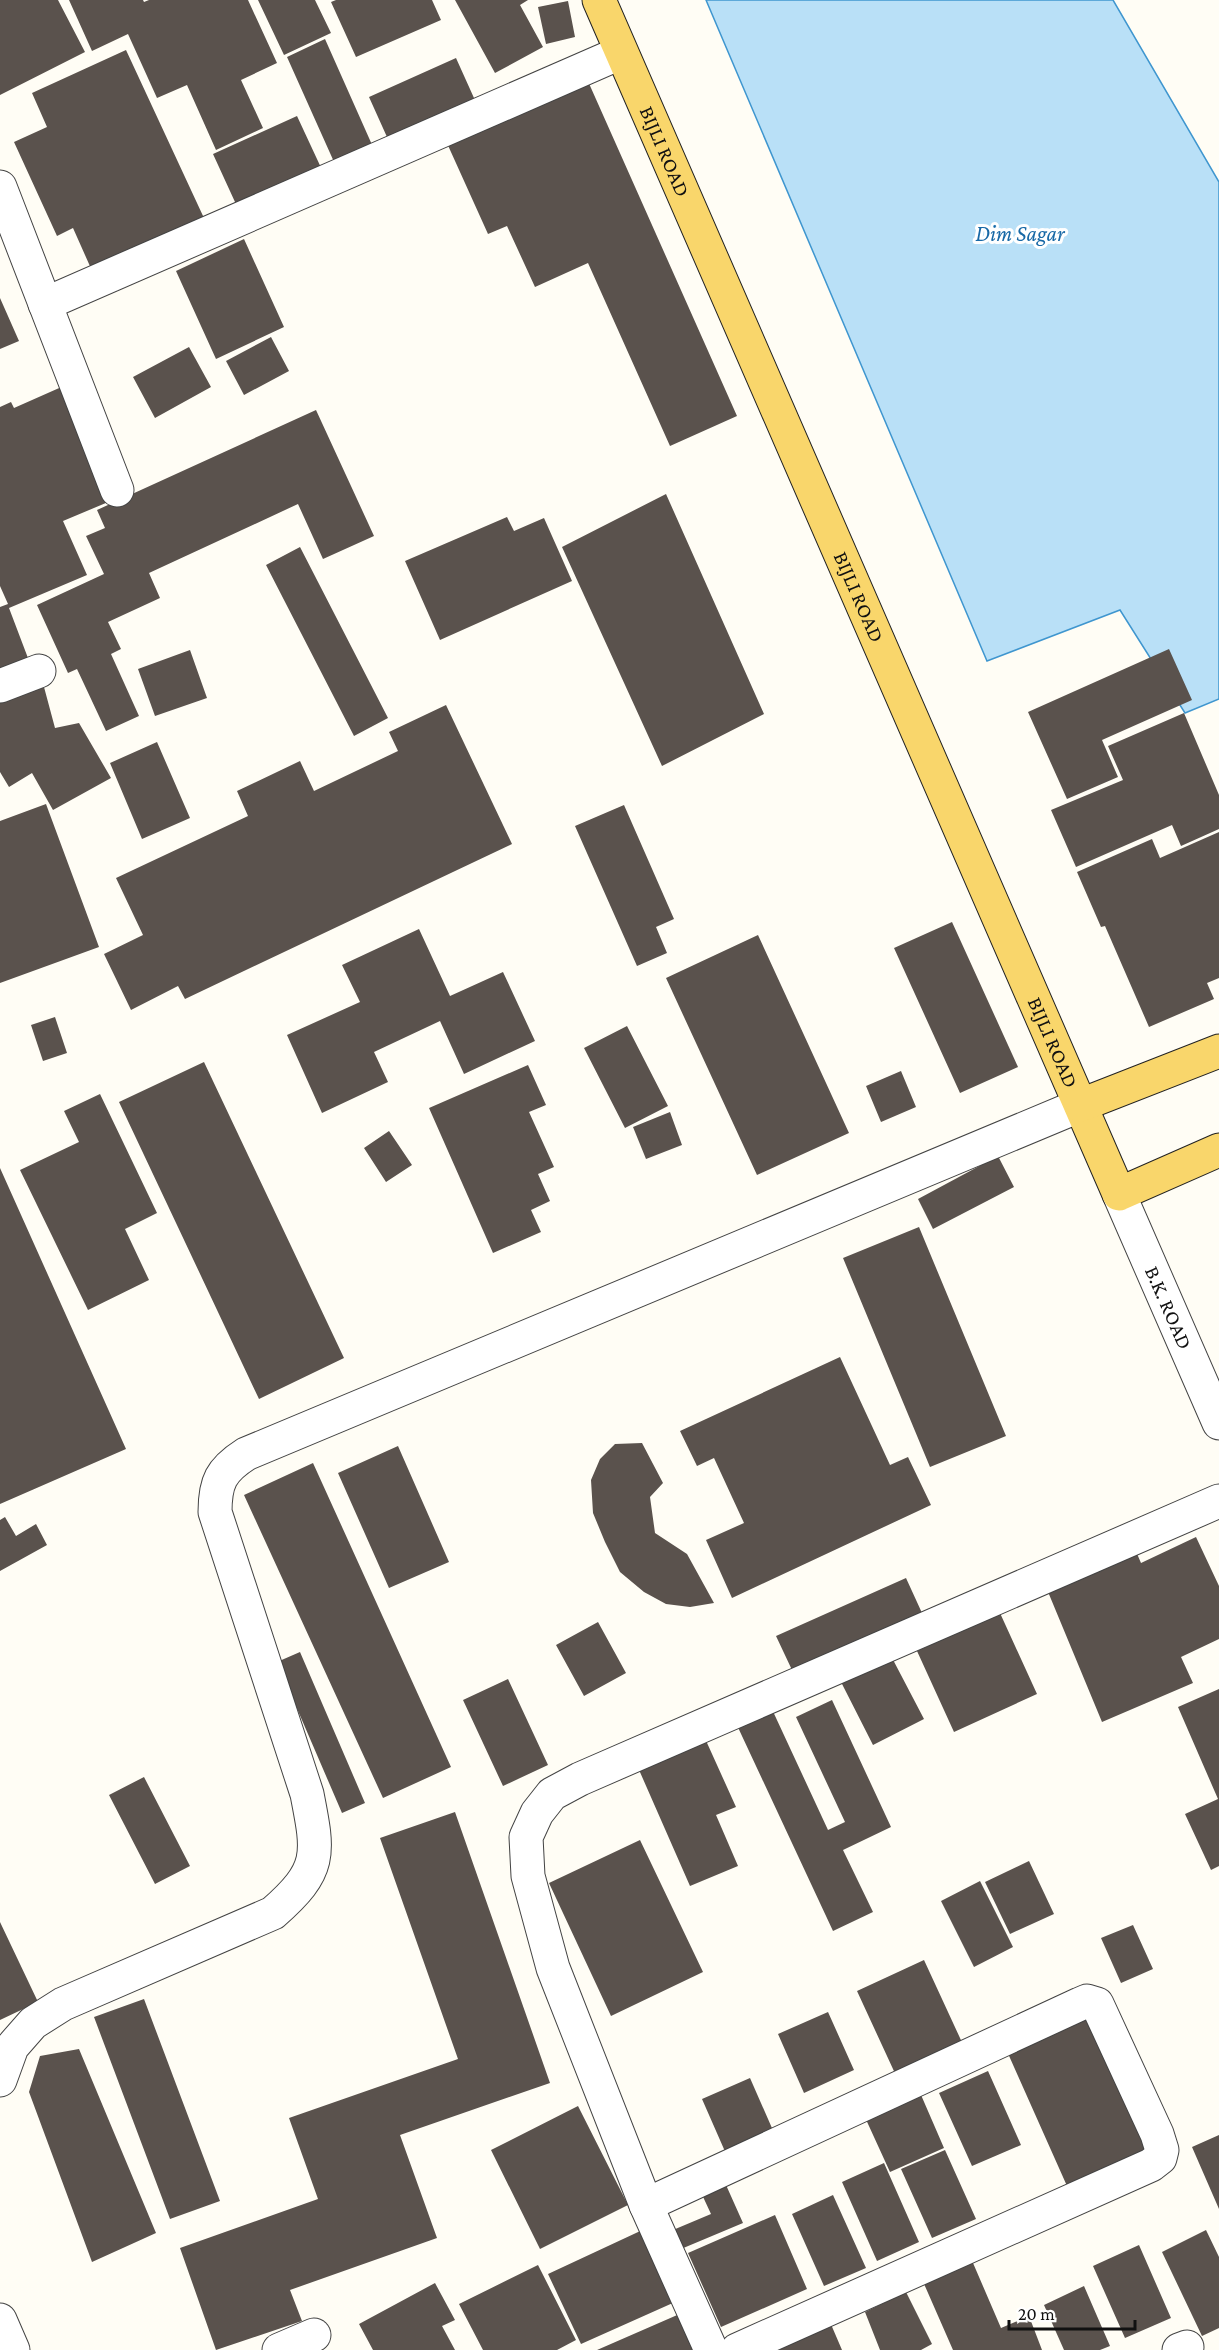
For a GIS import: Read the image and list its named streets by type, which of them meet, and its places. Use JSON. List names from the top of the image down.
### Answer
{
  "streets": {
    "main road": ["BIJLI ROAD"],
    "street": ["B.K. ROAD"]
  },
  "crossings": [
    ["BIJLI ROAD", "B.K. ROAD"]
  ],
  "water": ["Dim Sagar"],
  "scale_bar": "20 m"
}
